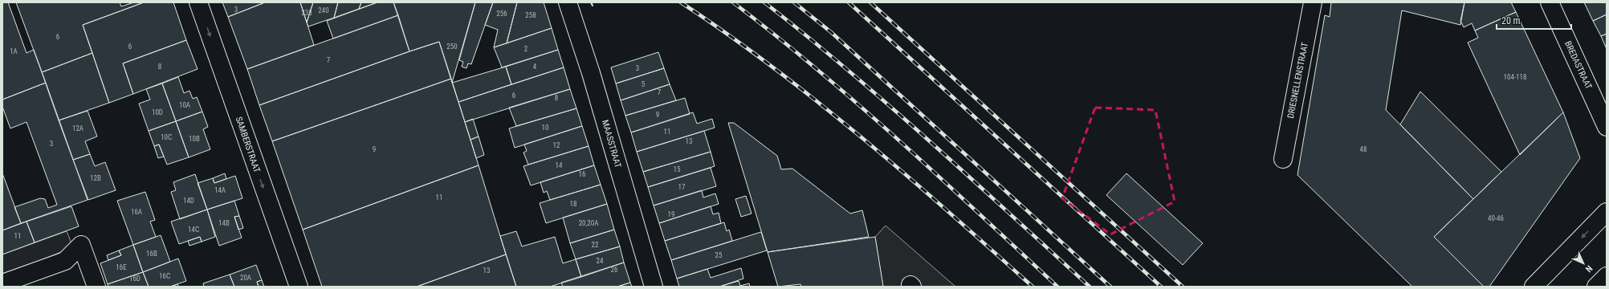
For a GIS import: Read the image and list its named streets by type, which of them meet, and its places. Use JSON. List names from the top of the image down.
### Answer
{
  "streets": {
    "street": [
      "BREDASTRAAT",
      "DRIESNELLENSTRAAT",
      "MAASSTRAAT",
      "SAMBERSTRAAT"
    ]
  },
  "one_way": ["SAMBERSTRAAT"],
  "house_numbers": [
    "3",
    "240",
    "238",
    "256",
    "258",
    "6",
    "6",
    "250",
    "2",
    "1A",
    "7",
    "8",
    "4",
    "3",
    "104-118",
    "5",
    "7",
    "6",
    "8",
    "10A",
    "10D",
    "9",
    "10",
    "12A",
    "11",
    "10C",
    "10B",
    "13",
    "3",
    "12",
    "9",
    "48",
    "14",
    "15",
    "16",
    "12B",
    "17",
    "14A",
    "11",
    "14D",
    "18",
    "16A",
    "19",
    "40-46",
    "14B",
    "20,20A",
    "14C",
    "11",
    "22",
    "16B",
    "25",
    "24",
    "16E",
    "26",
    "13",
    "16C",
    "20A",
    "16D"
  ],
  "scale_bar": "20 m",
  "north": "bottom right"
}
